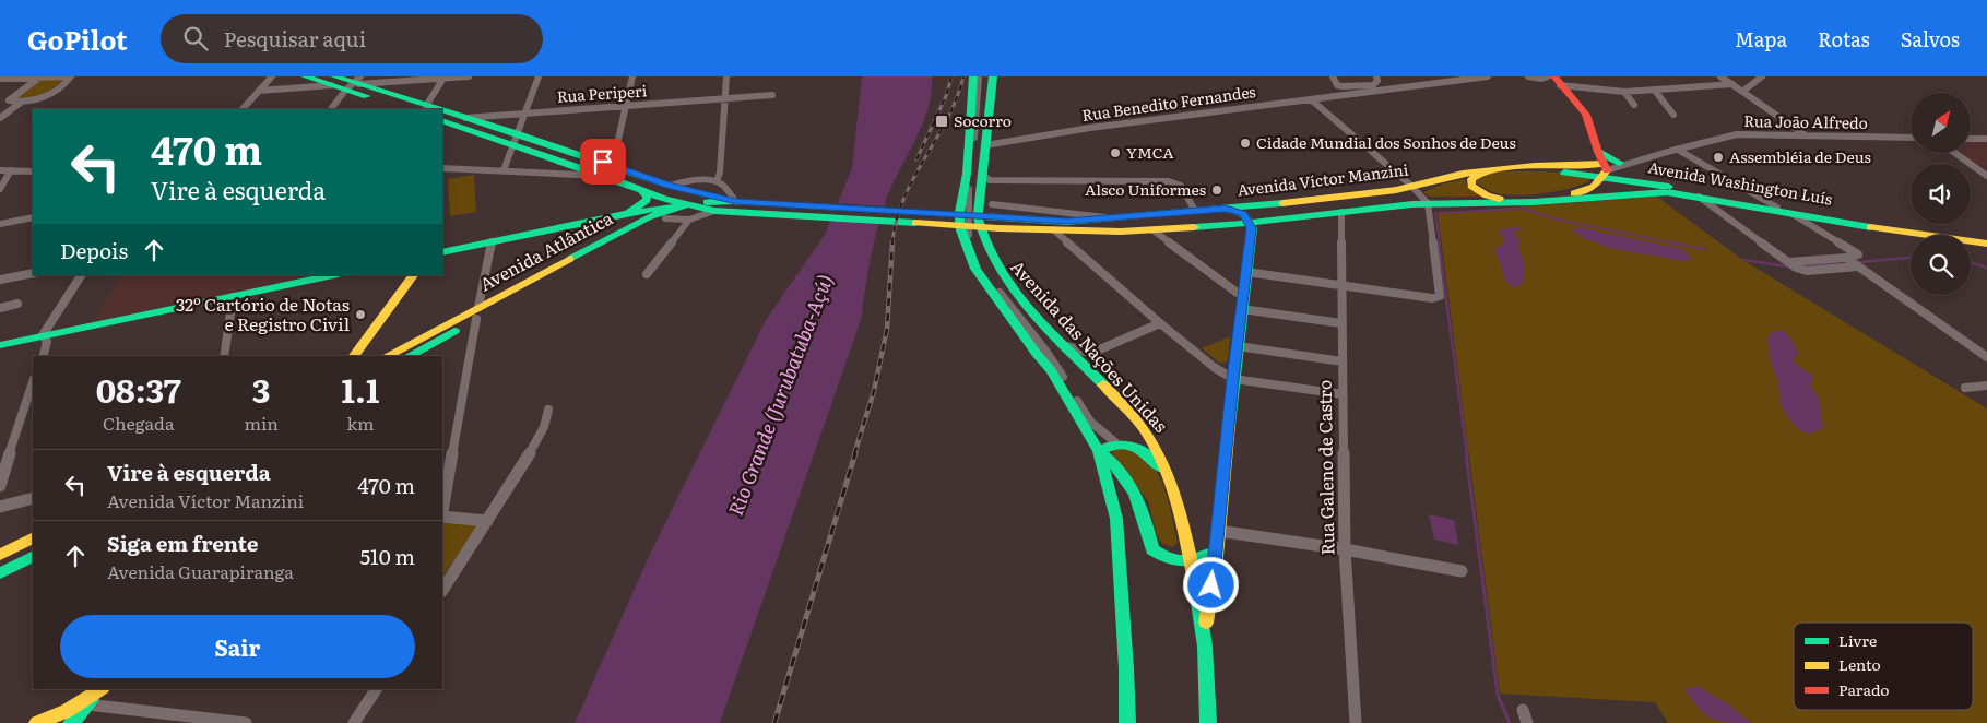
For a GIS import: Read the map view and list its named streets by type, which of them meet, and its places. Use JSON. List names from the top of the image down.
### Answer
{
  "streets": {
    "main road": [
      "Avenida Víctor Manzini",
      "Avenida Washington Luís",
      "Avenida Atlântica",
      "Avenida das Nações Unidas"
    ],
    "street": [
      "Rua Periperi",
      "Rua Benedito Fernandes",
      "Rua João Alfredo",
      "Rua Galeno de Castro"
    ]
  },
  "crossings": [
    ["Rua Benedito Fernandes", "Avenida das Nações Unidas"],
    ["Rua João Alfredo", "Avenida Víctor Manzini"],
    ["Rua João Alfredo", "Avenida Washington Luís"],
    ["Avenida Víctor Manzini", "Avenida Washington Luís"],
    ["Avenida Víctor Manzini", "Avenida Atlântica"],
    ["Avenida Víctor Manzini", "Rua Galeno de Castro"]
  ],
  "water": ["Rio Grande (Jurubatuba-Açú)"],
  "places": {
    "transit": ["Socorro"],
    "other": [
      "Cidade Mundial dos Sonhos de Deus",
      "YMCA",
      "Assembléia de Deus",
      "Alsco Uniformes",
      "32º Cartório de Notas e Registro Civil"
    ]
  },
  "legend": ["Livre", "Lento", "Parado"],
  "north": "top right",
  "page": {
    "header": "GoPilot",
    "search": "Pesquisar aqui",
    "nav": ["Mapa", "Rotas", "Salvos"],
    "turn": ["470 m", "Vire à esquerda"],
    "then": "Depois",
    "eta": [
      "08:37",
      "Chegada",
      "3",
      "min",
      "1.1",
      "km"
    ],
    "list": [
      {
        "name": "Vire à esquerda",
        "note": "Avenida Víctor Manzini",
        "value": "470 m"
      },
      {
        "name": "Siga em frente",
        "note": "Avenida Guarapiranga",
        "value": "510 m"
      }
    ],
    "buttons": "Sair"
  }
}
